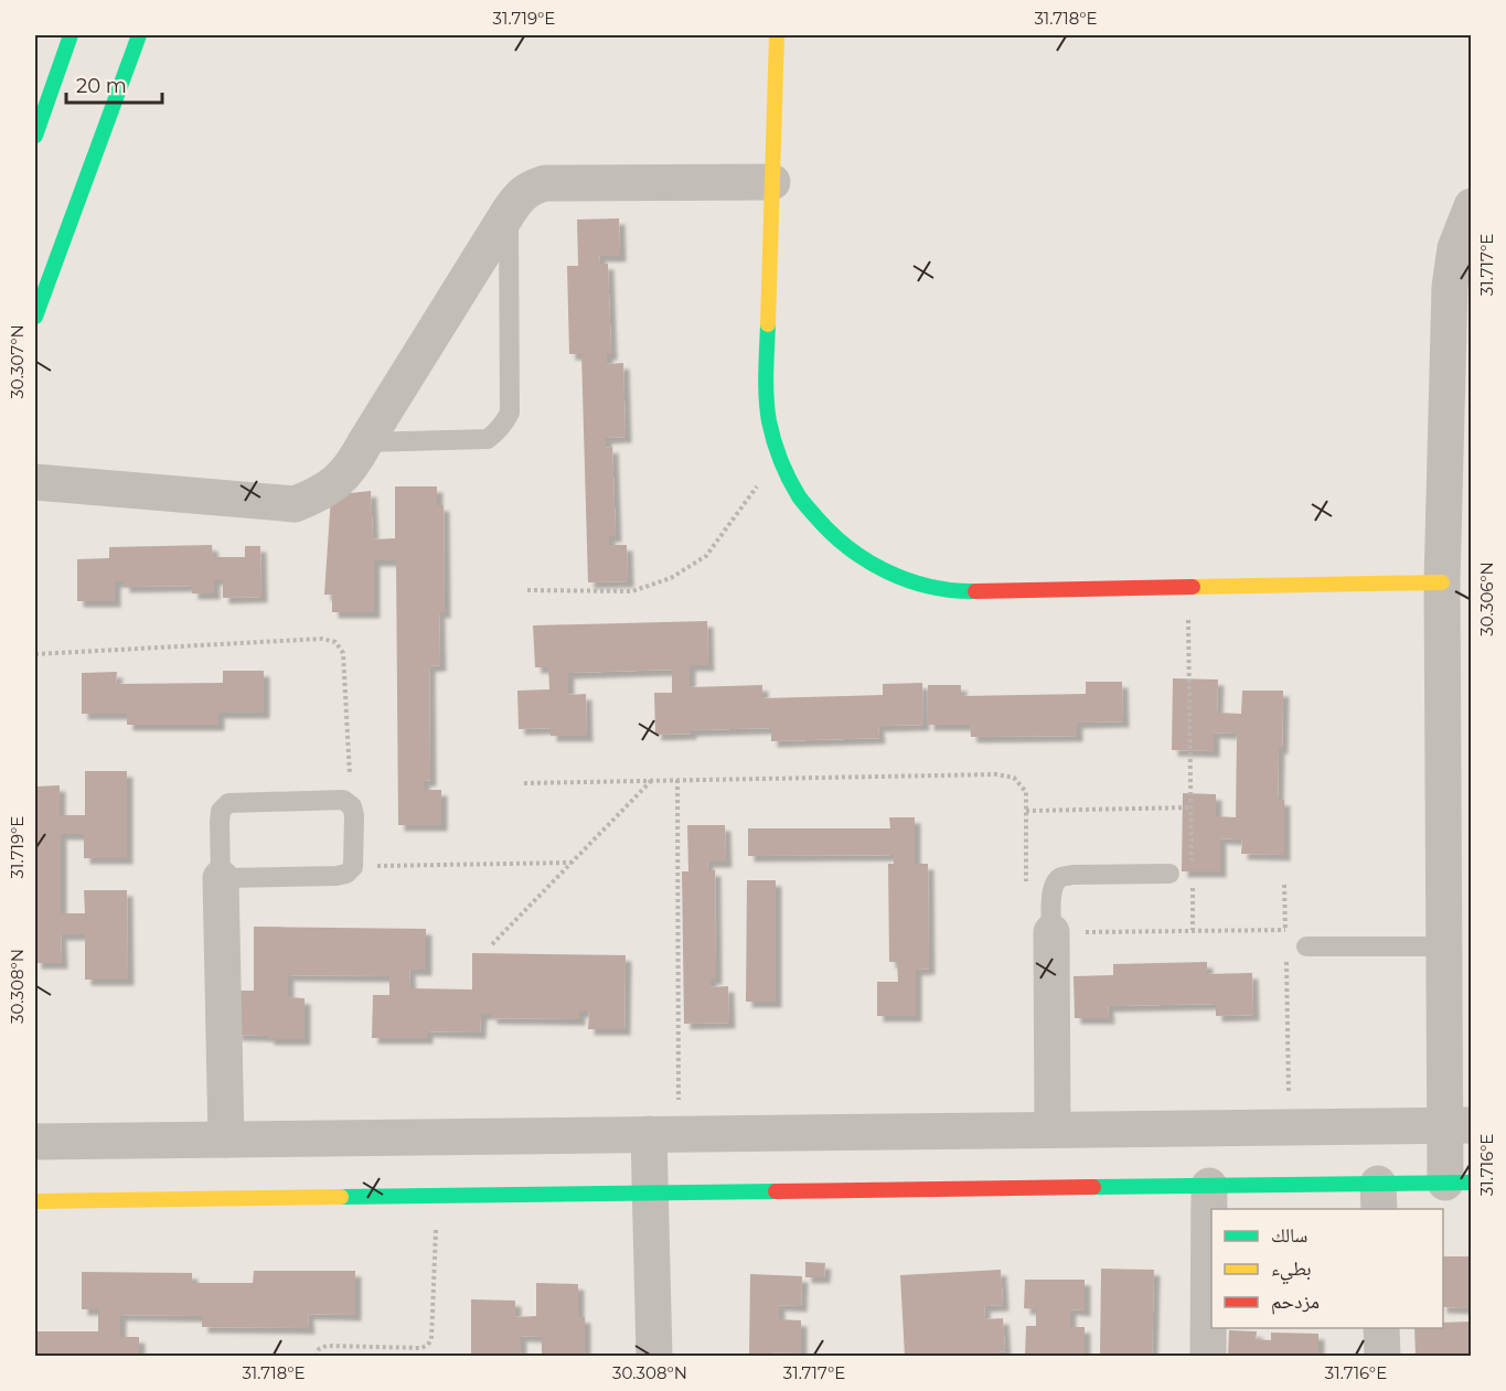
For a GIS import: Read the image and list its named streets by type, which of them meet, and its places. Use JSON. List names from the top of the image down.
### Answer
{
  "legend": ["سالك", "بطيء", "مزدحم"],
  "scale_bar": "20 m",
  "coordinates": [
    "31.719°E",
    "31.718°E",
    "31.717°E",
    "30.307°N",
    "30.306°N",
    "30.308°N",
    "31.716°E"
  ]
}
